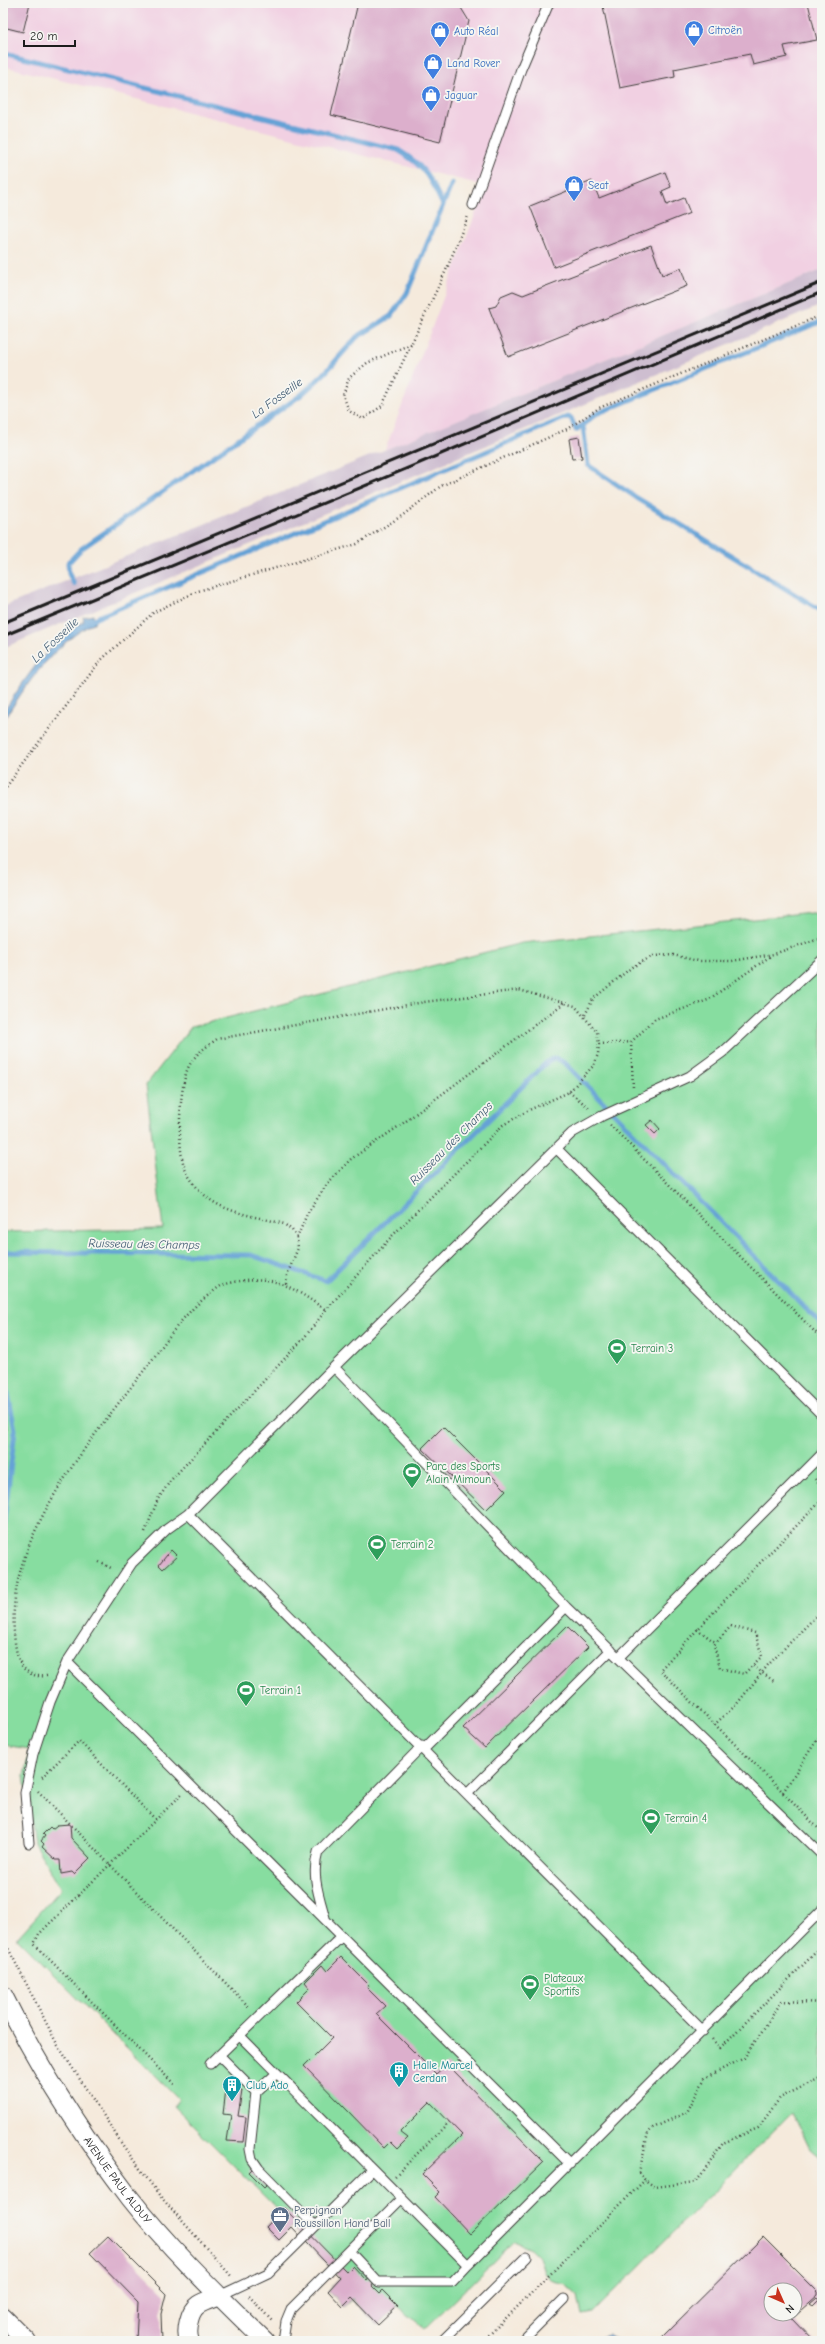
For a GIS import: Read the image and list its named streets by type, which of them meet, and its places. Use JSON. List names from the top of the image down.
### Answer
{
  "streets": {
    "street": ["AVENUE PAUL ALDUY"]
  },
  "water": ["La Fosseille", "Ruisseau des Champs"],
  "places": {
    "shop": [
      "Citroën",
      "Auto Réal",
      "Land Rover",
      "Jaguar",
      "Seat"
    ],
    "sports": [
      "Terrain 3",
      "Parc des Sports Alain Mimoun",
      "Terrain 2",
      "Terrain 1",
      "Terrain 4",
      "Plateaux Sportifs"
    ],
    "building": ["Halle Marcel Cerdan", "Club Ado"],
    "office": ["Perpignan Roussillon Hand Ball"]
  },
  "scale_bar": "20 m",
  "north": "bottom right"
}
